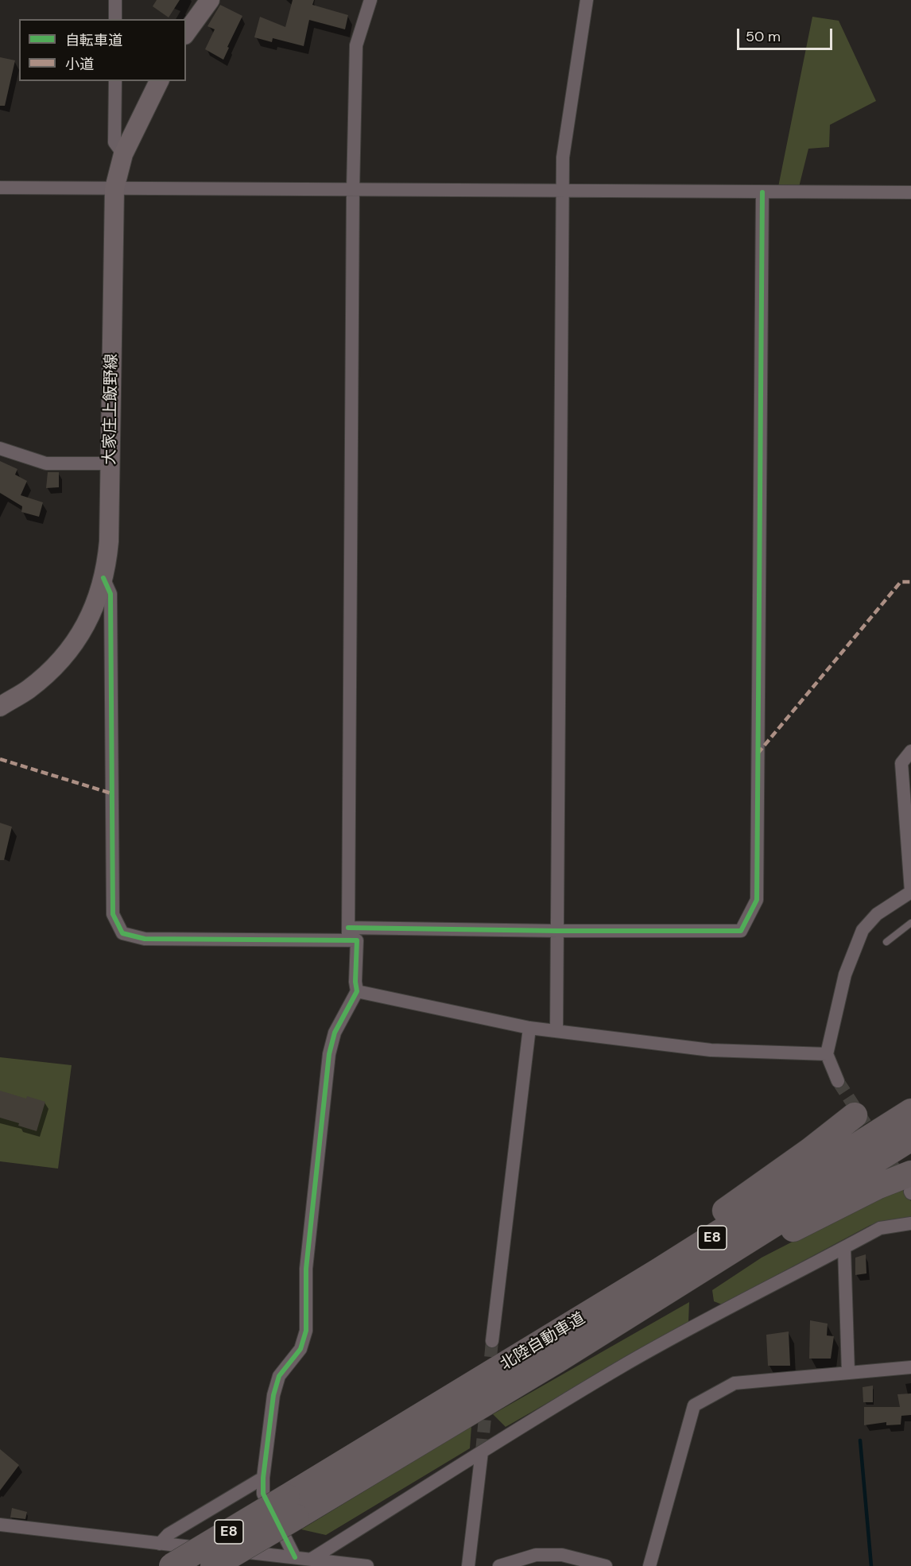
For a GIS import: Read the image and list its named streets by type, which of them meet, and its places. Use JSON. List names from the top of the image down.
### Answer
{
  "streets": {
    "highway": ["E8", "北陸自動車道"],
    "main road": ["大家庄上飯野線"]
  },
  "legend": ["自転車道", "小道"],
  "scale_bar": "50 m"
}
